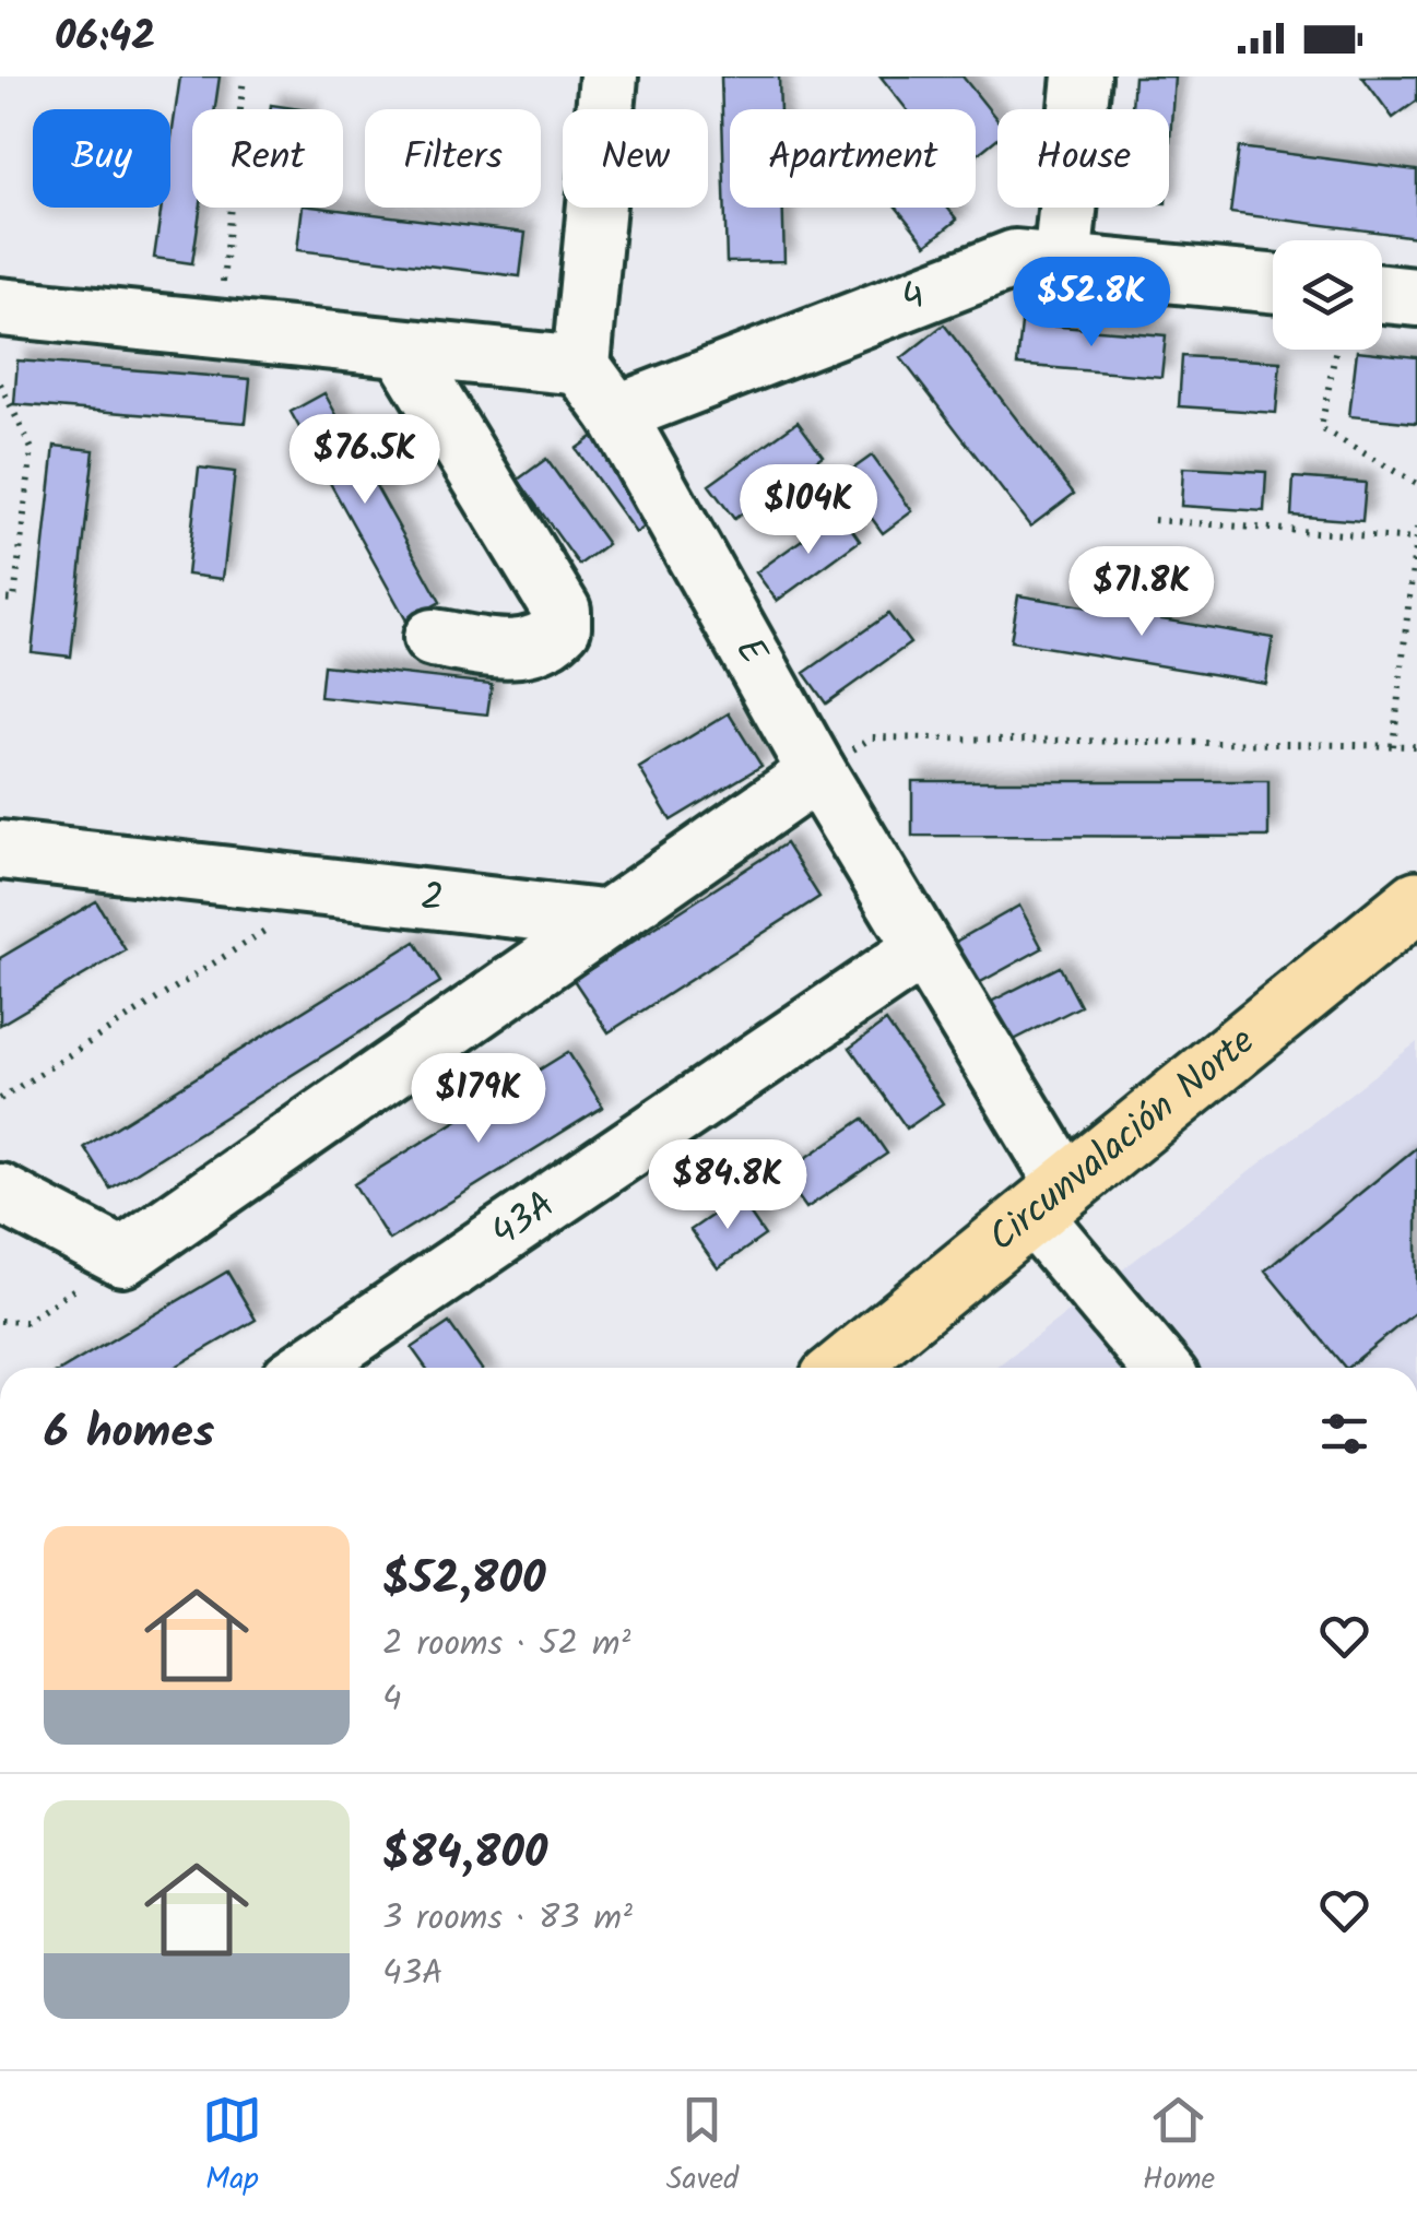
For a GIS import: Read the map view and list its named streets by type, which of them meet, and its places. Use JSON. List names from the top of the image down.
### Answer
{
  "streets": {
    "main road": ["Circunvalación Norte"],
    "street": [
      "4",
      "E",
      "2",
      "43A"
    ]
  },
  "crossings": [
    ["4", "E"],
    ["E", "Circunvalación Norte"],
    ["E", "43A"]
  ],
  "page": {
    "status": "06:42",
    "chip": [
      "Buy",
      "Rent",
      "Filters",
      "New",
      "Apartment",
      "House"
    ],
    "price": [
      "$52.8K",
      "$76.5K",
      "$104K",
      "$71.8K",
      "$179K",
      "$84.8K"
    ],
    "heading": "6 homes",
    "list": [
      {
        "name": "$52,800",
        "note": "2 rooms · 52 m² · 4"
      },
      {
        "name": "$84,800",
        "note": "3 rooms · 83 m² · 43A"
      }
    ],
    "tabs": ["Map", "Saved", "Home"]
  }
}
